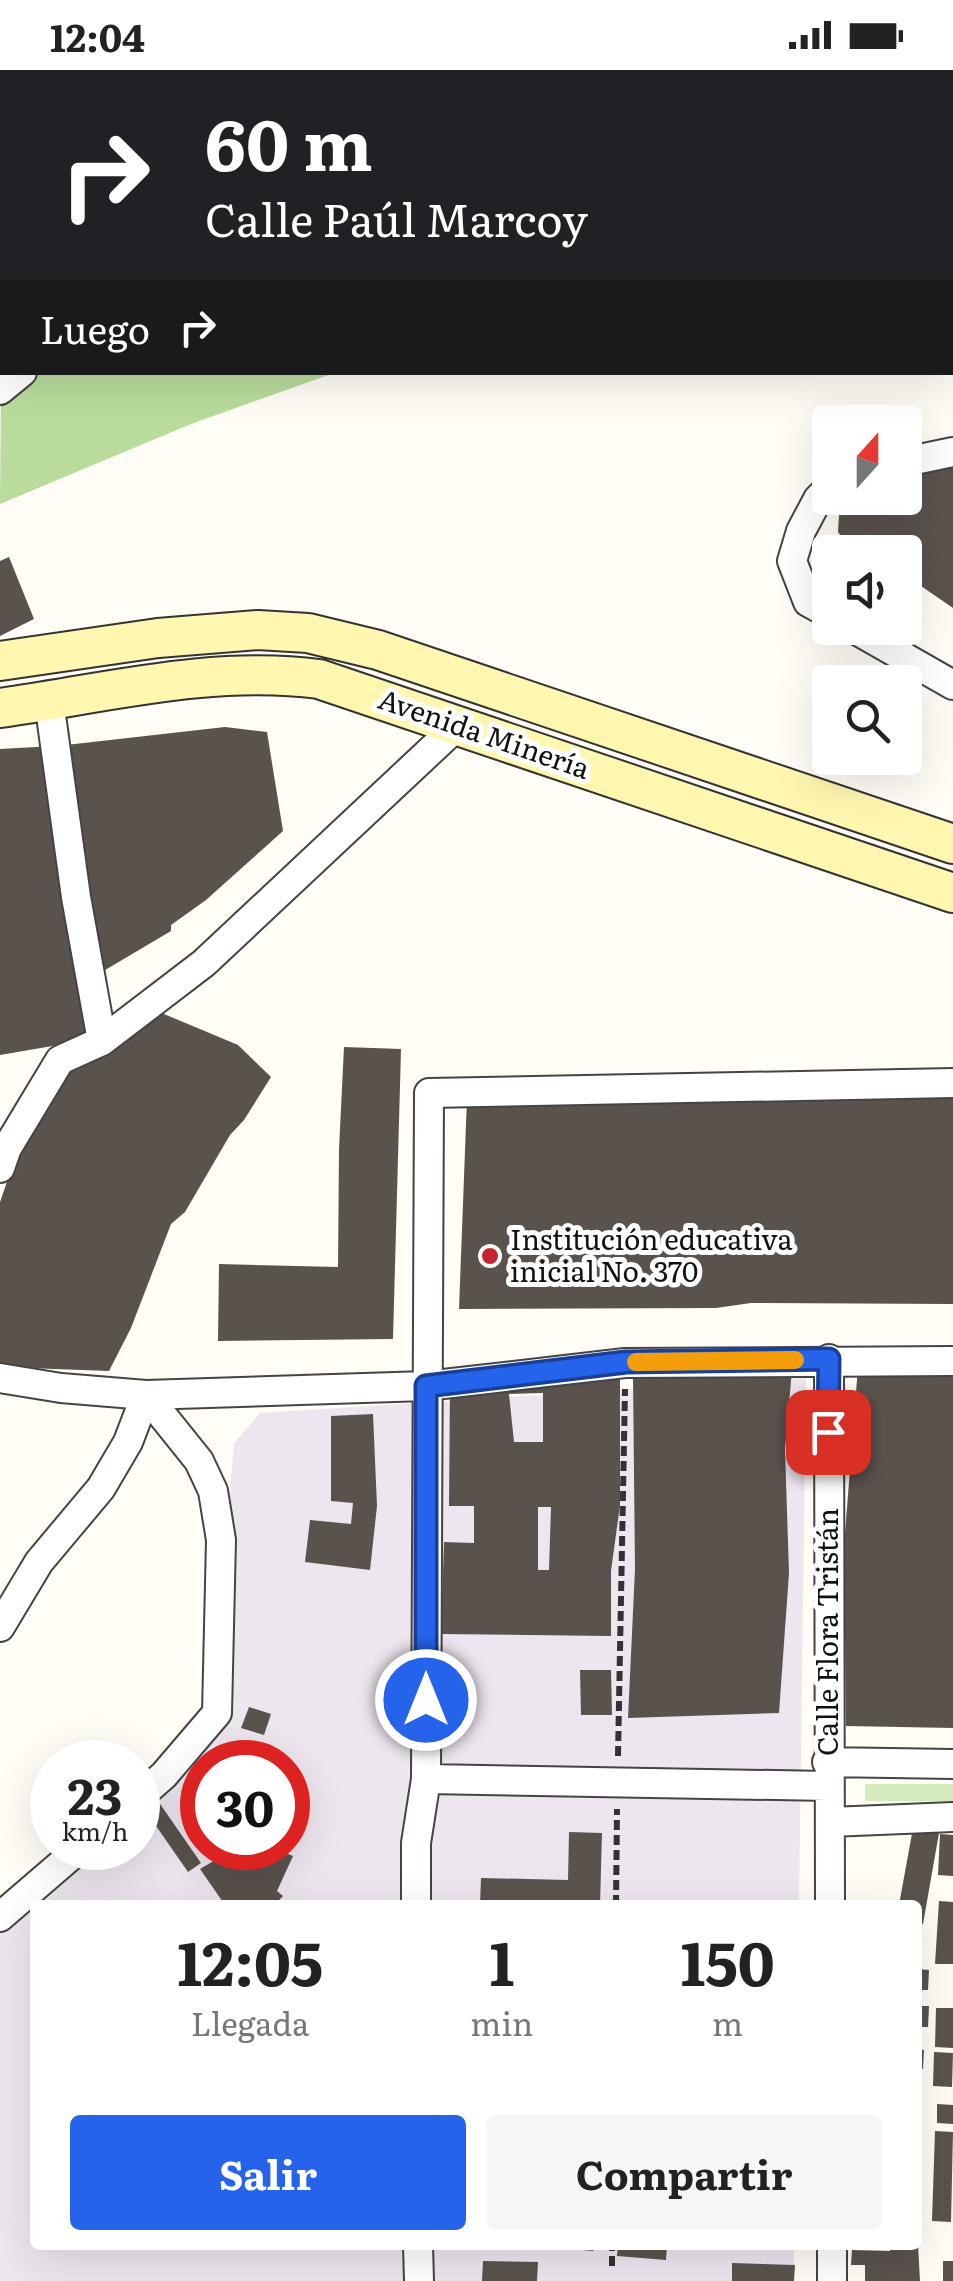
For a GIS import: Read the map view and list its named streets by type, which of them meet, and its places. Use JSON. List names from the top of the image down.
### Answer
{
  "streets": {
    "main road": ["Avenida Minería"],
    "street": ["Calle Flora Tristán"]
  },
  "places": ["Institución educativa inicial No. 370"],
  "north": "top",
  "page": {
    "status": "12:04",
    "turn": ["60 m", "Calle Paúl Marcoy"],
    "then": "Luego",
    "speed": "23 km/h",
    "limit": "30",
    "eta": [
      "12:05",
      "Llegada",
      "1",
      "min",
      "150",
      "m"
    ],
    "buttons": ["Salir", "Compartir"]
  }
}
